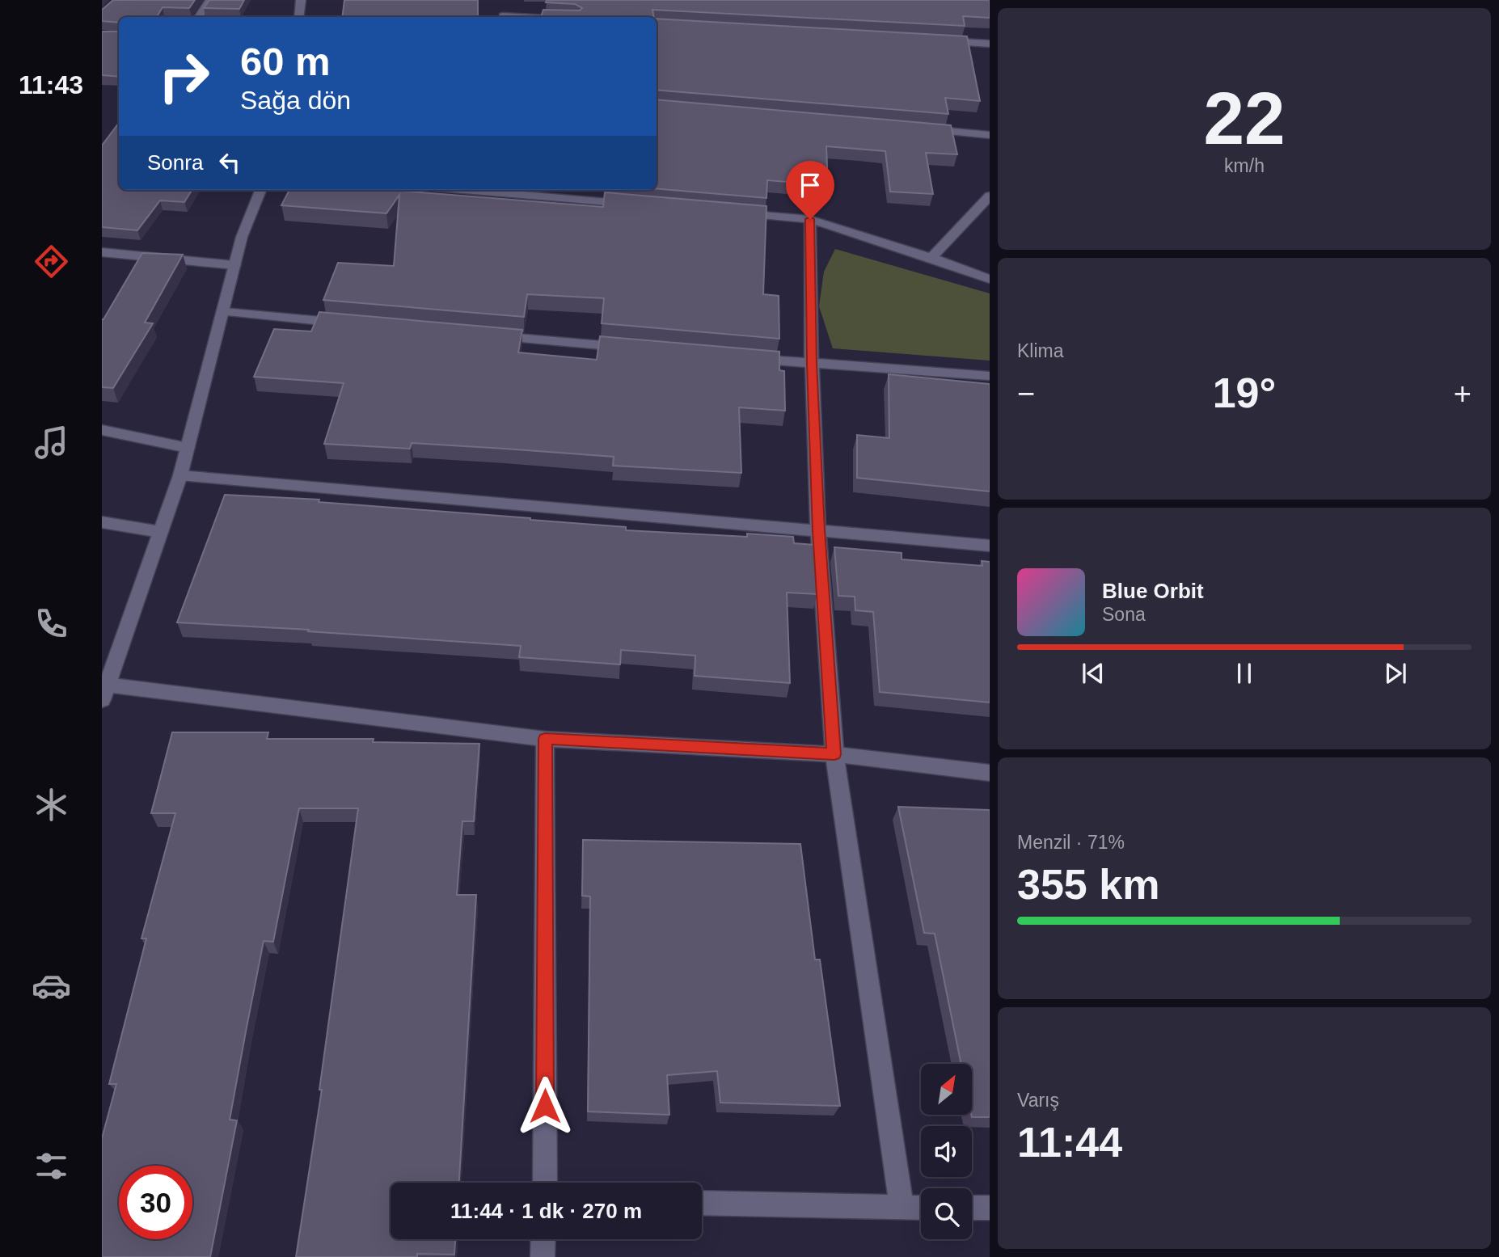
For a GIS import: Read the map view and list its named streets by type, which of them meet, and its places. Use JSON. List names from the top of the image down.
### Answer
{
  "north": "top right",
  "page": {
    "tabs": "11:43",
    "tile": [
      ["22", "km/h"],
      "Klima",
      ["Menzil · 71%", "355 km"],
      ["Varış", "11:44"]
    ],
    "turn": ["60 m", "Sağa dön"],
    "then": "Sonra",
    "heat": ["−", "19°", "+"],
    "song": ["Blue Orbit", "Sona"],
    "limit": "30",
    "trip": "11:44 · 1 dk · 270 m"
  }
}
